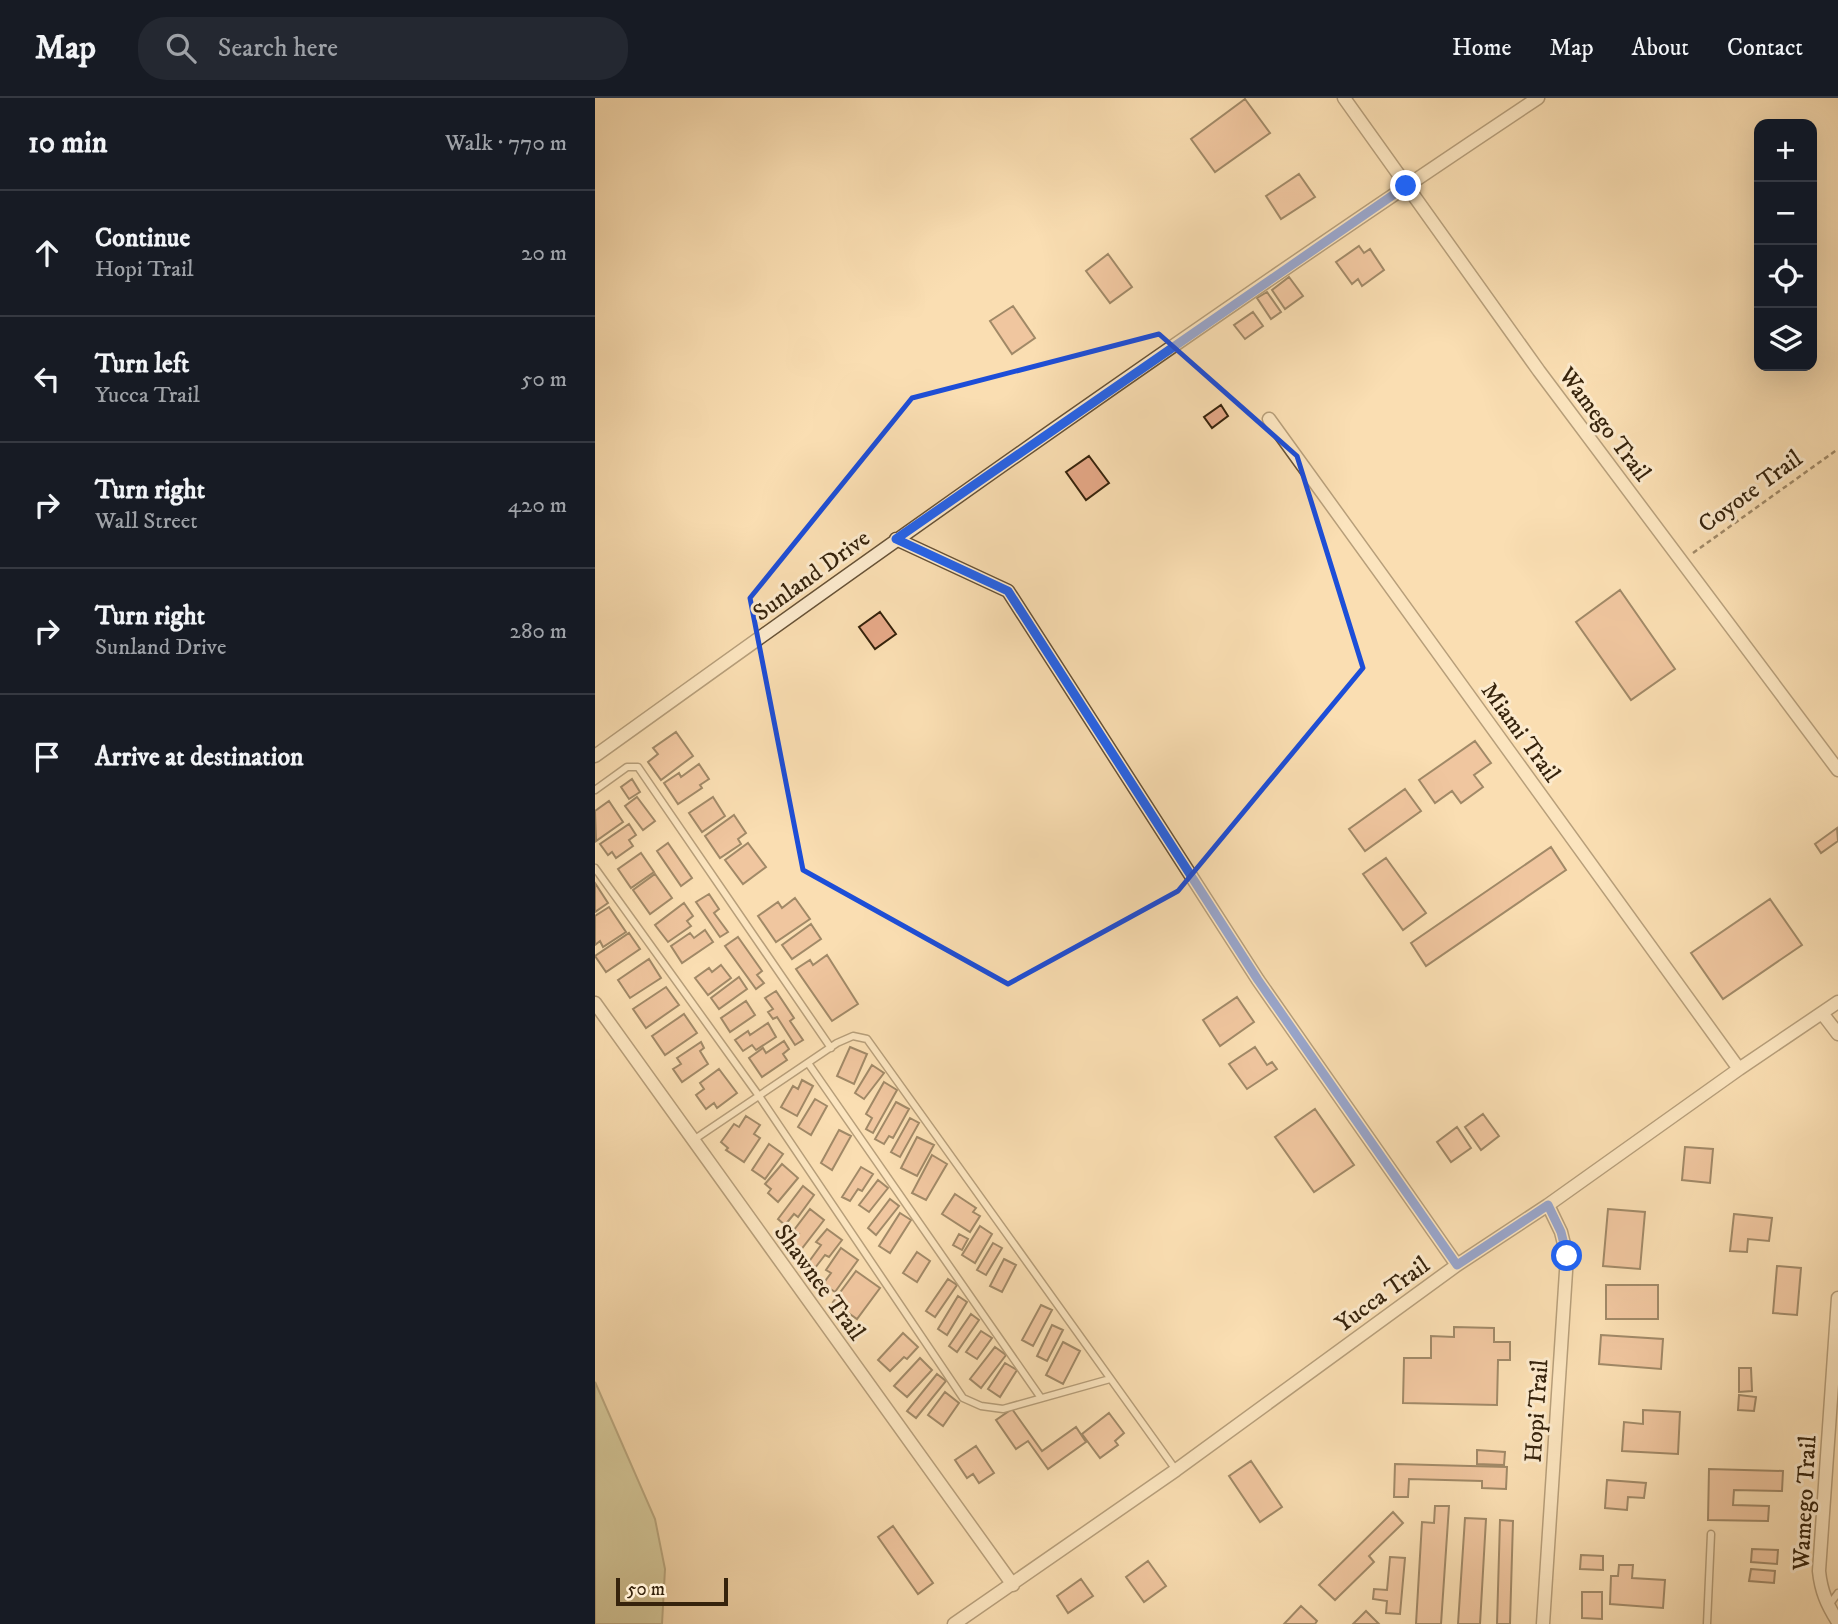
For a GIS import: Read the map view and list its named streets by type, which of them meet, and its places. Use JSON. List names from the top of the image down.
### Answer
{
  "streets": {
    "street": [
      "Wamego Trail",
      "Sunland Drive",
      "Miami Trail",
      "Shawnee Trail",
      "Yucca Trail",
      "Hopi Trail"
    ],
    "path": ["Coyote Trail"]
  },
  "crossings": [
    ["Wamego Trail", "Coyote Trail"],
    ["Wamego Trail", "Sunland Drive"],
    ["Miami Trail", "Yucca Trail"],
    ["Shawnee Trail", "Yucca Trail"],
    ["Yucca Trail", "Hopi Trail"]
  ],
  "scale_bar": "50 m",
  "page": {
    "header": "Map",
    "search": "Search here",
    "nav": [
      "Home",
      "Map",
      "About",
      "Contact"
    ],
    "heading": ["10 min", "Walk · 770 m"],
    "map_buttons": ["+", "−"],
    "list": [
      ["Continue", "Hopi Trail", "20 m"],
      ["Turn left", "Yucca Trail", "50 m"],
      ["Turn right", "Wall Street", "420 m"],
      ["Turn right", "Sunland Drive", "280 m"],
      "Arrive at destination"
    ],
    "scale": "50 m"
  }
}
